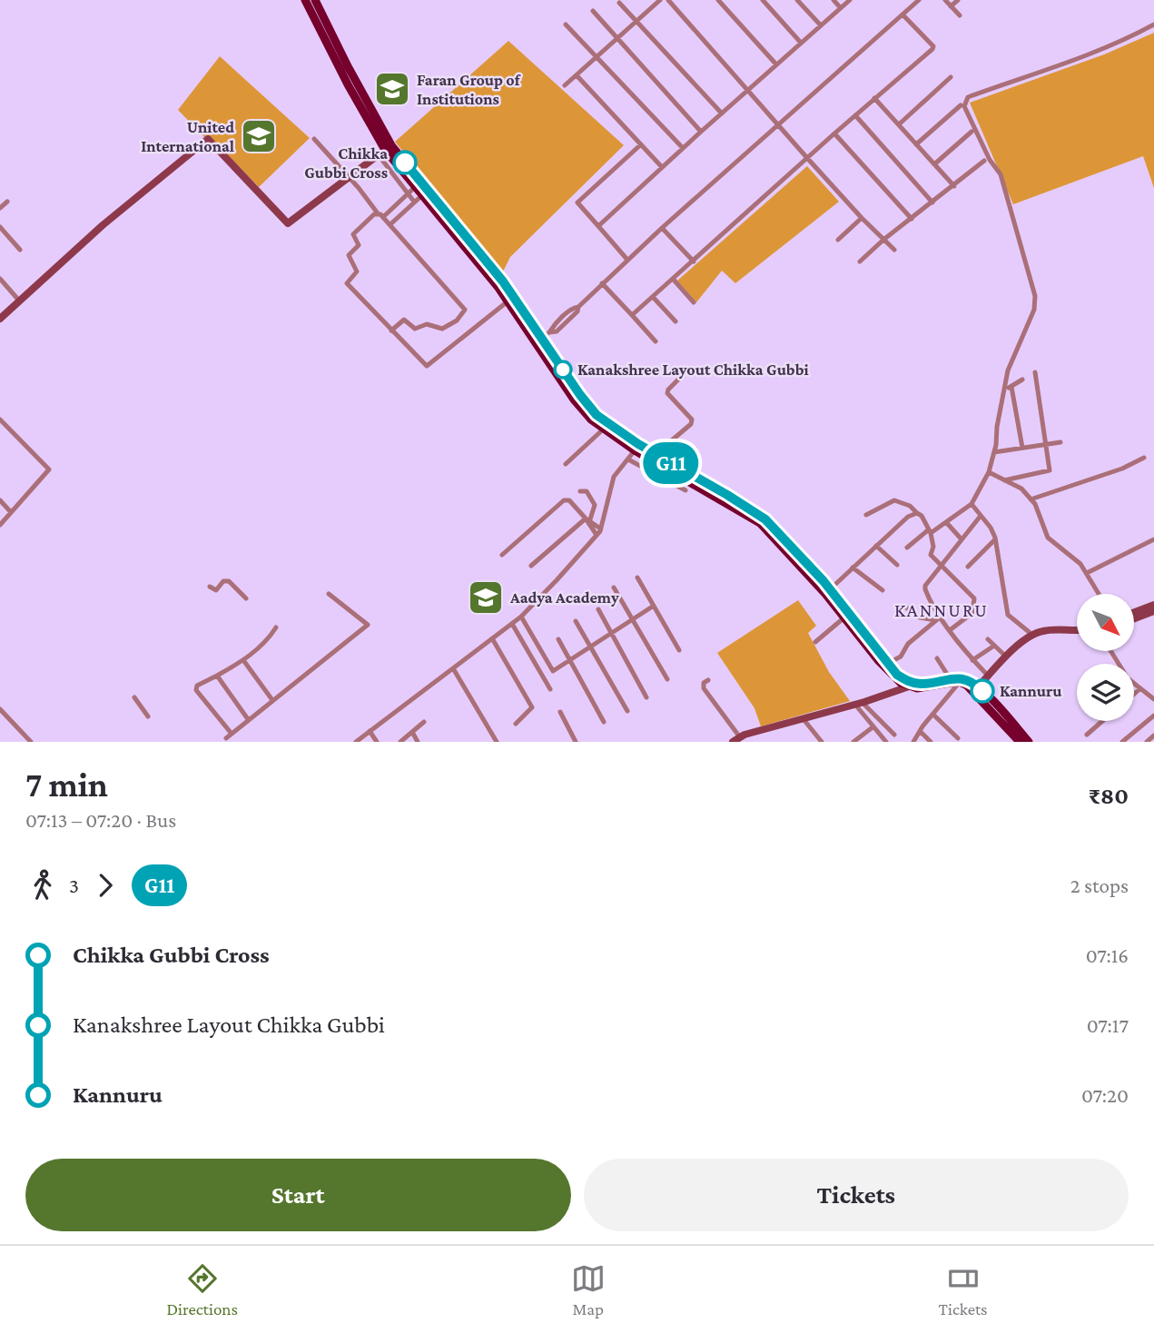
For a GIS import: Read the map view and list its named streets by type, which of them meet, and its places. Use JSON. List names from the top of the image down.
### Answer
{
  "districts": ["KANNURU"],
  "places": {
    "school or university": ["Faran Group of Institutions", "United International", "Aadya Academy"],
    "other": ["Chikka Gubbi Cross", "Kanakshree Layout Chikka Gubbi", "Kannuru"]
  },
  "lines": ["bus line G11"],
  "north": "bottom right",
  "page": {
    "on_map": "G11",
    "heading": ["7 min", "07:13 – 07:20 · Bus", "₹80"],
    "legs": ["3", "G11", "2 stops"],
    "list": [
      {
        "name": "Chikka Gubbi Cross",
        "value": "07:16"
      },
      {
        "name": "Kanakshree Layout Chikka Gubbi",
        "value": "07:17"
      },
      {
        "name": "Kannuru",
        "value": "07:20"
      }
    ],
    "buttons": ["Start", "Tickets"],
    "tabs": ["Directions", "Map", "Tickets"]
  }
}
